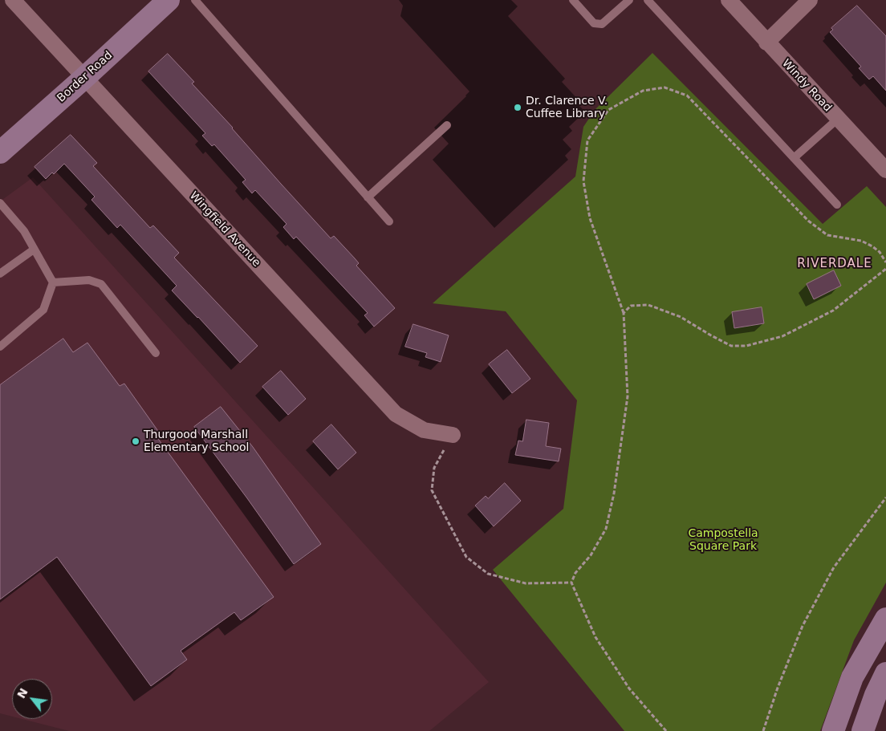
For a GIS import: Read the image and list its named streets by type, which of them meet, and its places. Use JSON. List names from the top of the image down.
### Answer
{
  "streets": {
    "street": ["Border Road", "Windy Road", "Wingfield Avenue"]
  },
  "crossings": [
    ["Border Road", "Wingfield Avenue"]
  ],
  "districts": ["RIVERDALE"],
  "parks": ["Campostella Square Park"],
  "places": ["Dr. Clarence V. Cuffee Library", "Thurgood Marshall Elementary School"],
  "north": "top left"
}
